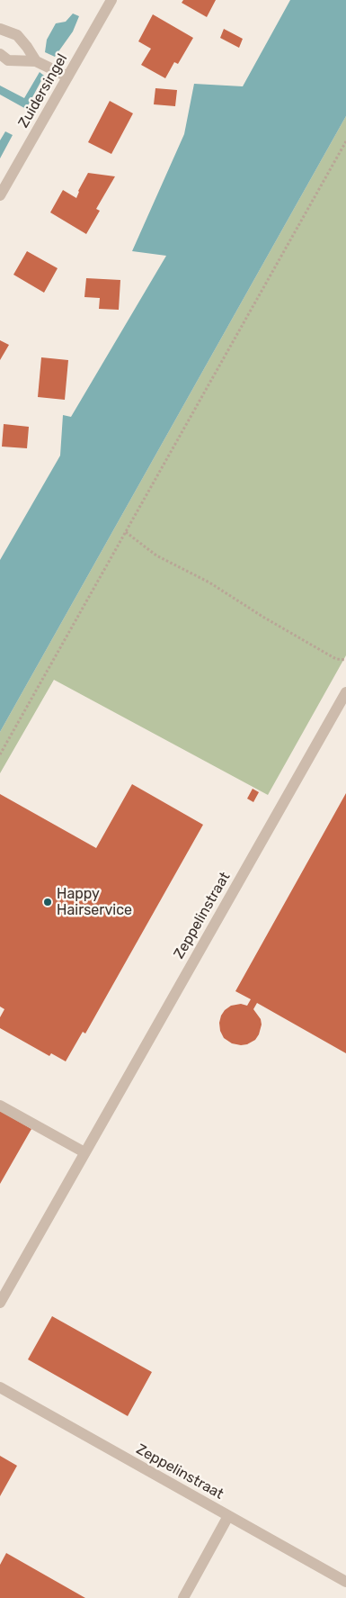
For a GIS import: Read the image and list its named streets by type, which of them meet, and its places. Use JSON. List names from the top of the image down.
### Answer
{
  "streets": {
    "street": ["Zuidersingel", "Zeppelinstraat"]
  },
  "places": ["Happy Hairservice"]
}
